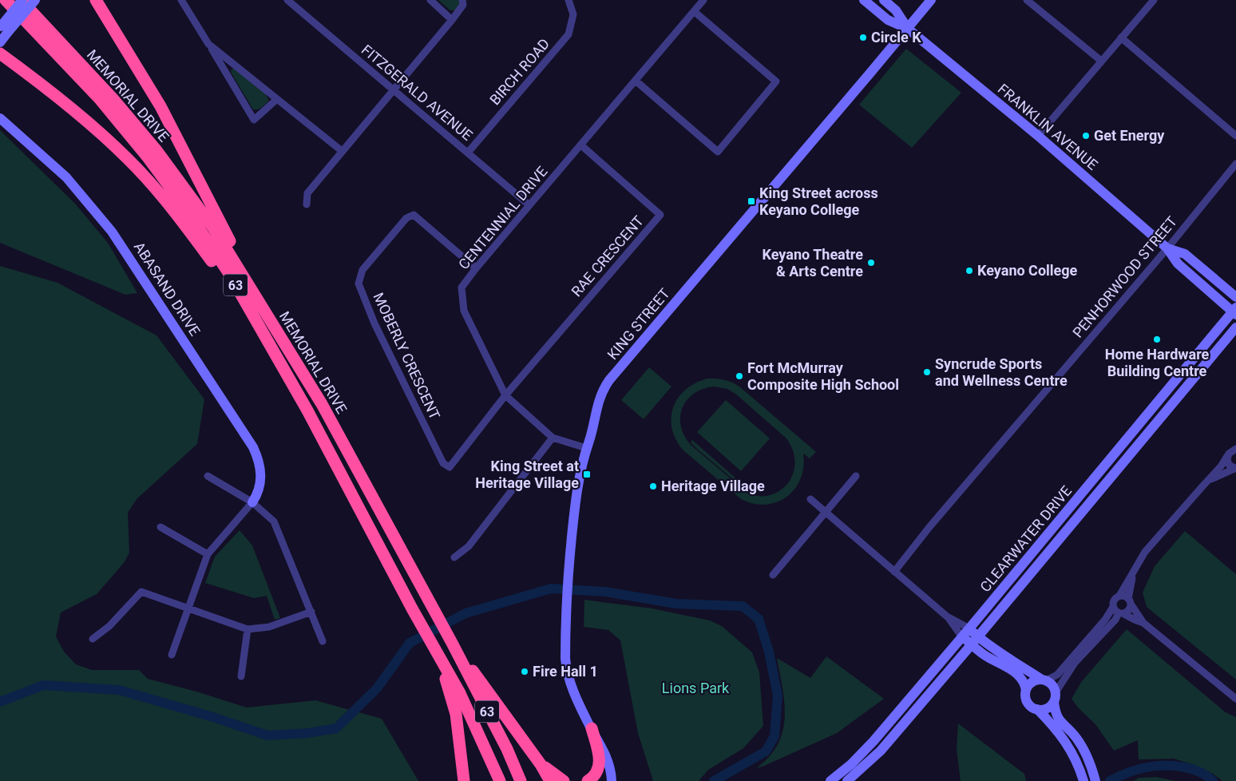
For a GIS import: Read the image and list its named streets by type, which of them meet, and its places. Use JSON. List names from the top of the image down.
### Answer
{
  "streets": {
    "highway": ["MEMORIAL DRIVE", "63"],
    "main road": [
      "FRANKLIN AVENUE",
      "ABASAND DRIVE",
      "KING STREET",
      "CLEARWATER DRIVE"
    ],
    "street": [
      "BIRCH ROAD",
      "FITZGERALD AVENUE",
      "CENTENNIAL DRIVE",
      "RAE CRESCENT",
      "PENHORWOOD STREET",
      "MOBERLY CRESCENT"
    ]
  },
  "crossings": [
    ["BIRCH ROAD", "FITZGERALD AVENUE"],
    ["FITZGERALD AVENUE", "CENTENNIAL DRIVE"],
    ["FRANKLIN AVENUE", "PENHORWOOD STREET"],
    ["FRANKLIN AVENUE", "KING STREET"],
    ["FRANKLIN AVENUE", "CLEARWATER DRIVE"],
    ["CENTENNIAL DRIVE", "RAE CRESCENT"],
    ["CENTENNIAL DRIVE", "KING STREET"],
    ["CENTENNIAL DRIVE", "MOBERLY CRESCENT"],
    ["RAE CRESCENT", "MOBERLY CRESCENT"]
  ],
  "parks": ["Lions Park"],
  "places": {
    "other": [
      "Circle K",
      "Get Energy",
      "Keyano Theatre & Arts Centre",
      "Keyano College",
      "Home Hardware Building Centre",
      "Syncrude Sports and Wellness Centre",
      "Fort McMurray Composite High School",
      "Heritage Village",
      "Fire Hall 1"
    ],
    "transit": ["King Street across Keyano College", "King Street at Heritage Village"]
  }
}
